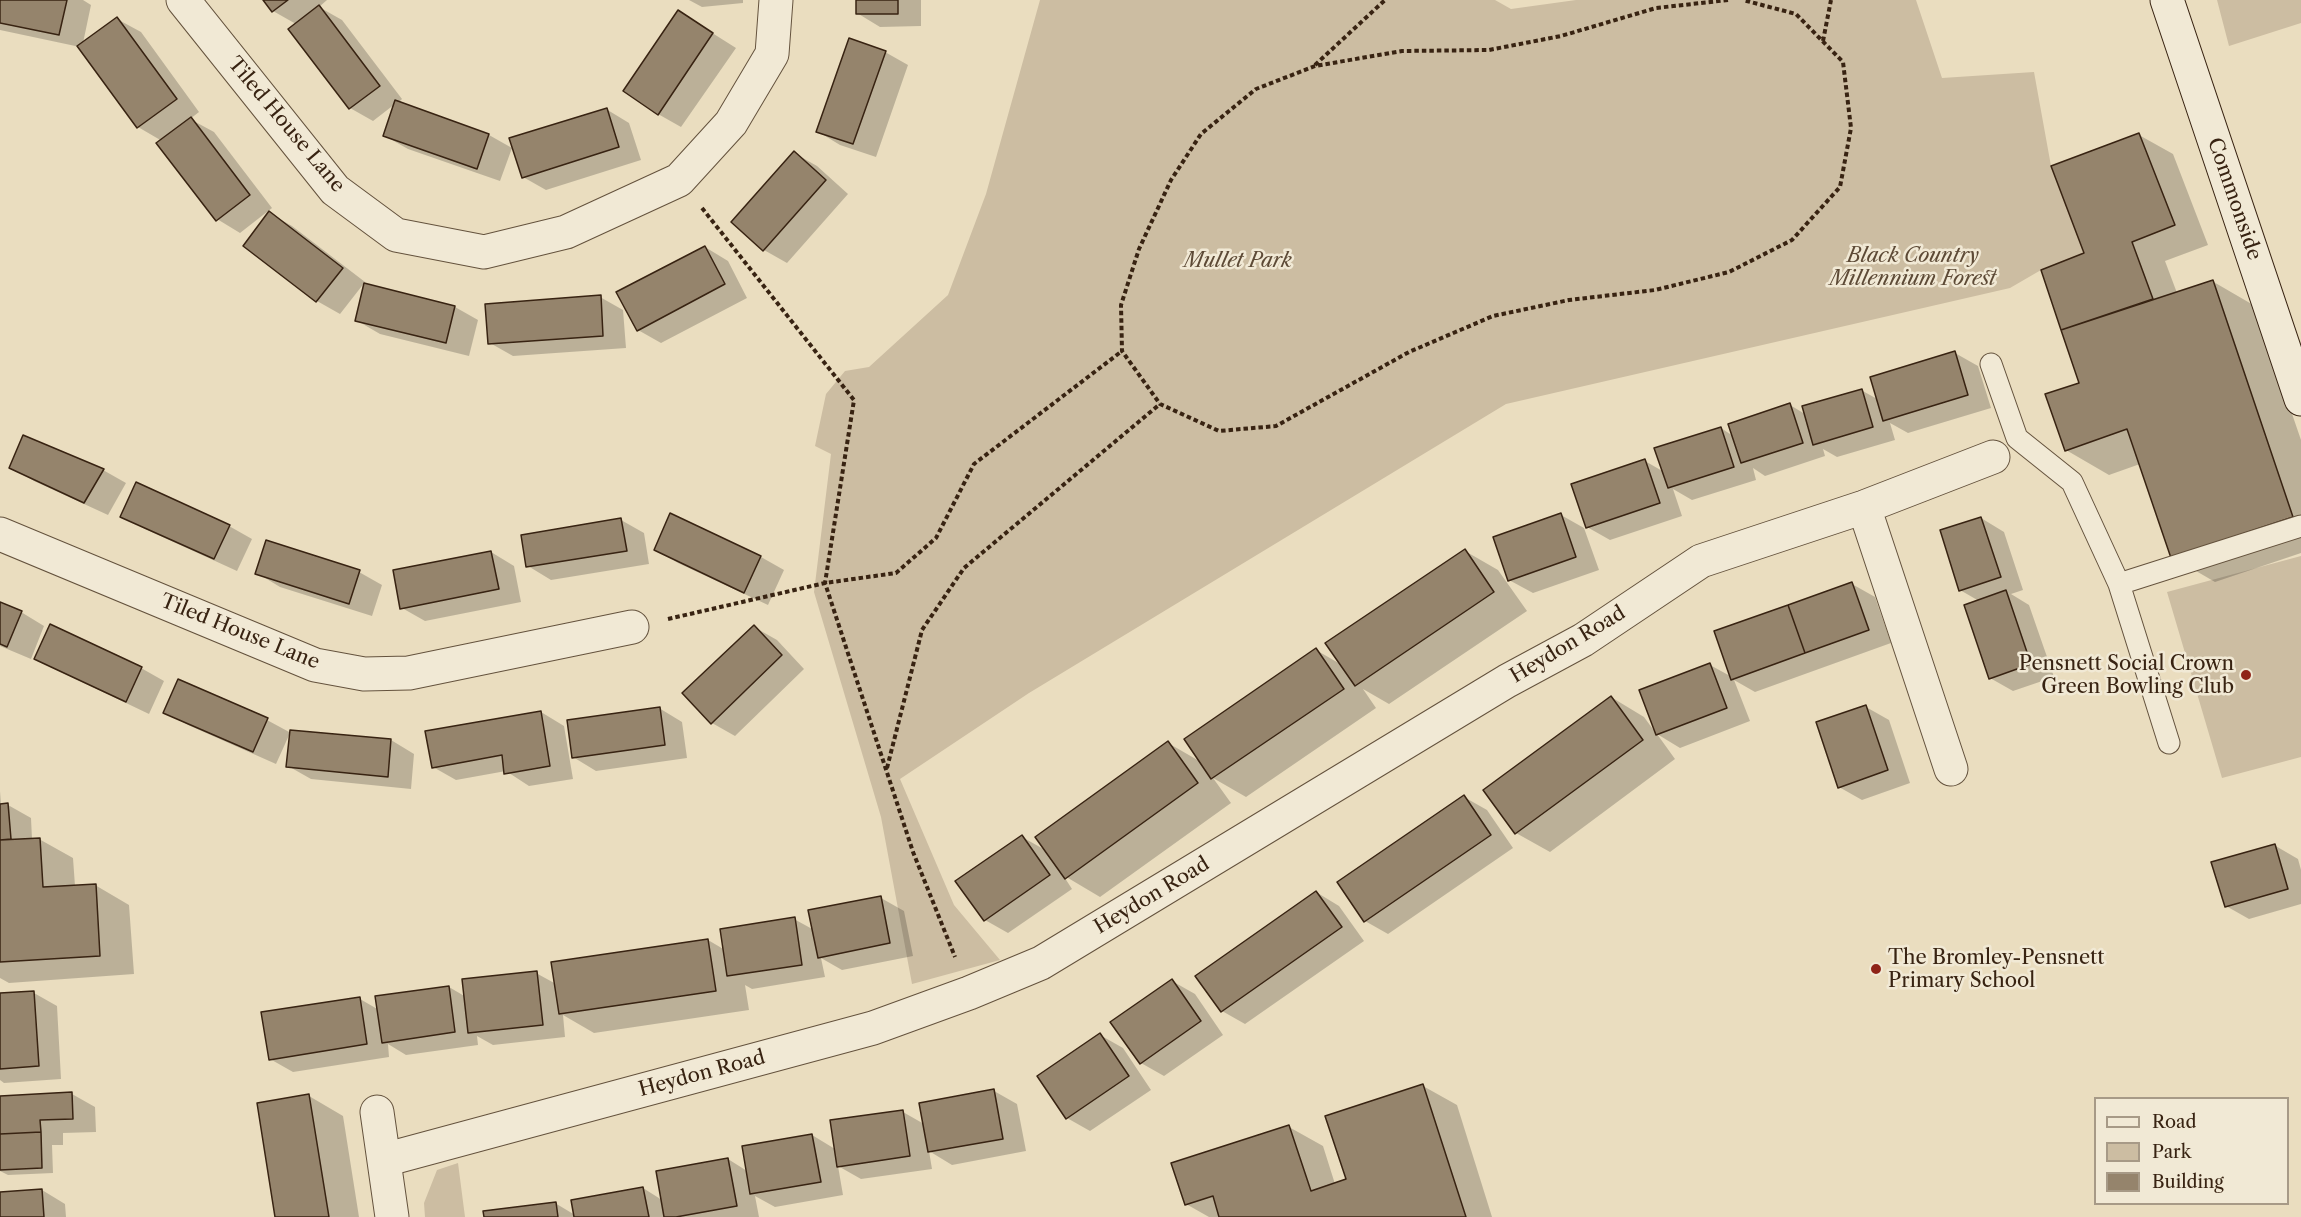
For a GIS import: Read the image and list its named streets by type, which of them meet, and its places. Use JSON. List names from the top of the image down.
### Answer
{
  "streets": {
    "street": ["Tiled House Lane", "Commonside", "Heydon Road"]
  },
  "parks": ["Black Country Millennium Forest", "Mullet Park"],
  "places": ["Pensnett Social Crown Green Bowling Club", "The Bromley-Pensnett Primary School"],
  "legend": ["Road", "Park", "Building"]
}
